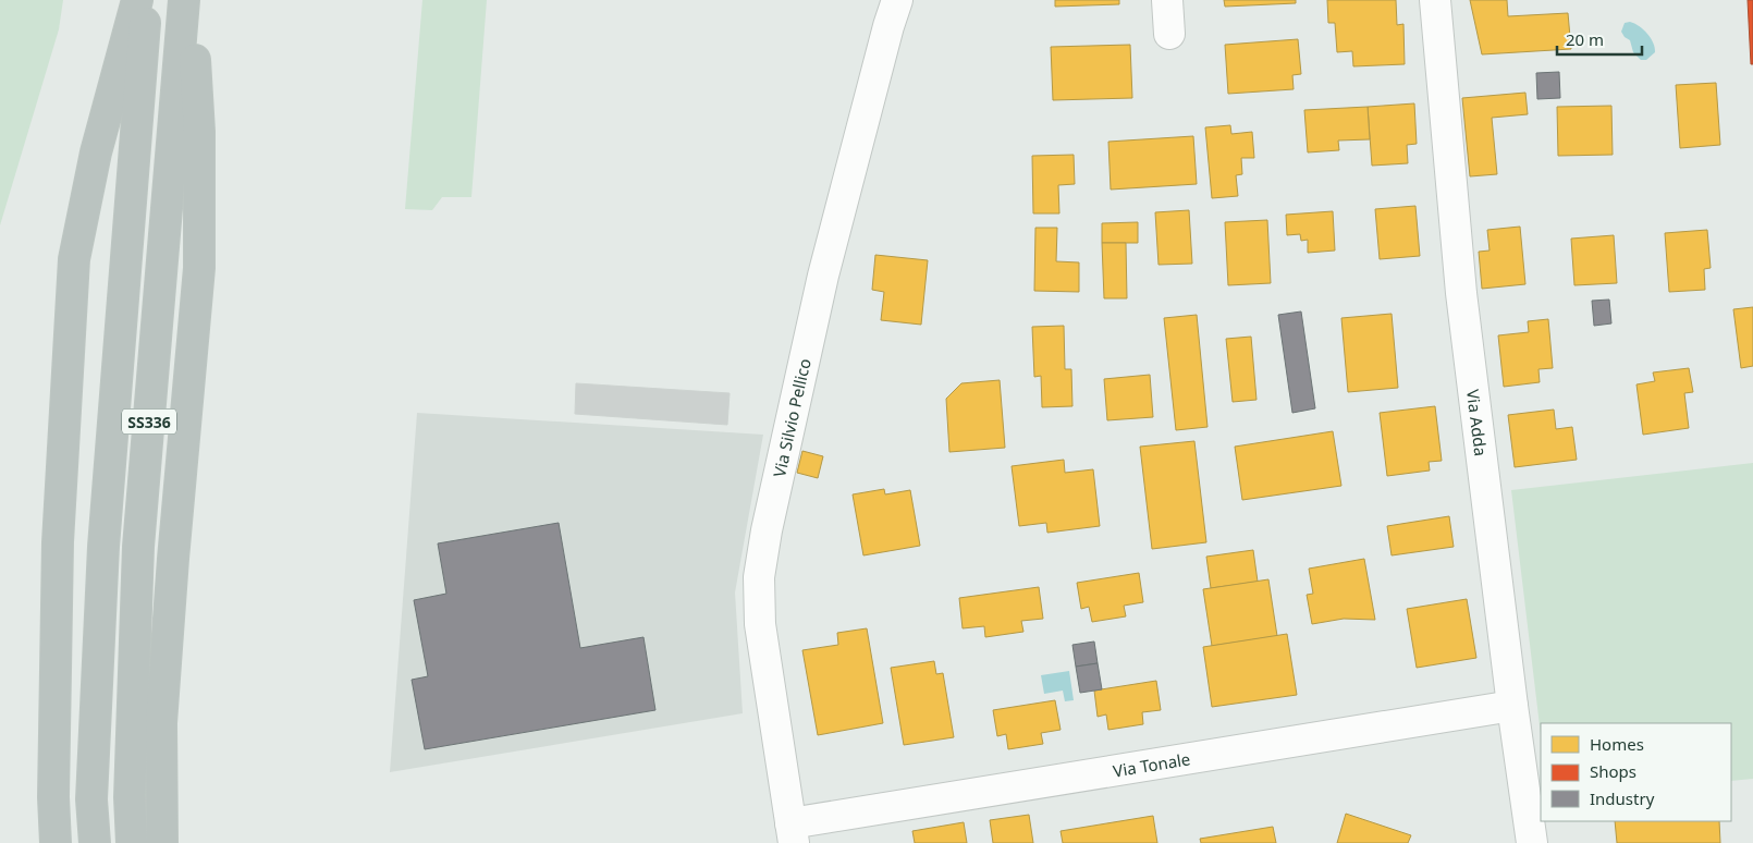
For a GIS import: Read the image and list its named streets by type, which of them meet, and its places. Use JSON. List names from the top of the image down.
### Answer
{
  "streets": {
    "highway": ["SS336"],
    "street": ["Via Silvio Pellico", "Via Adda", "Via Tonale"]
  },
  "crossings": [
    ["Via Silvio Pellico", "Via Tonale"],
    ["Via Adda", "Via Tonale"]
  ],
  "legend": ["Homes", "Shops", "Industry"],
  "scale_bar": "20 m"
}
